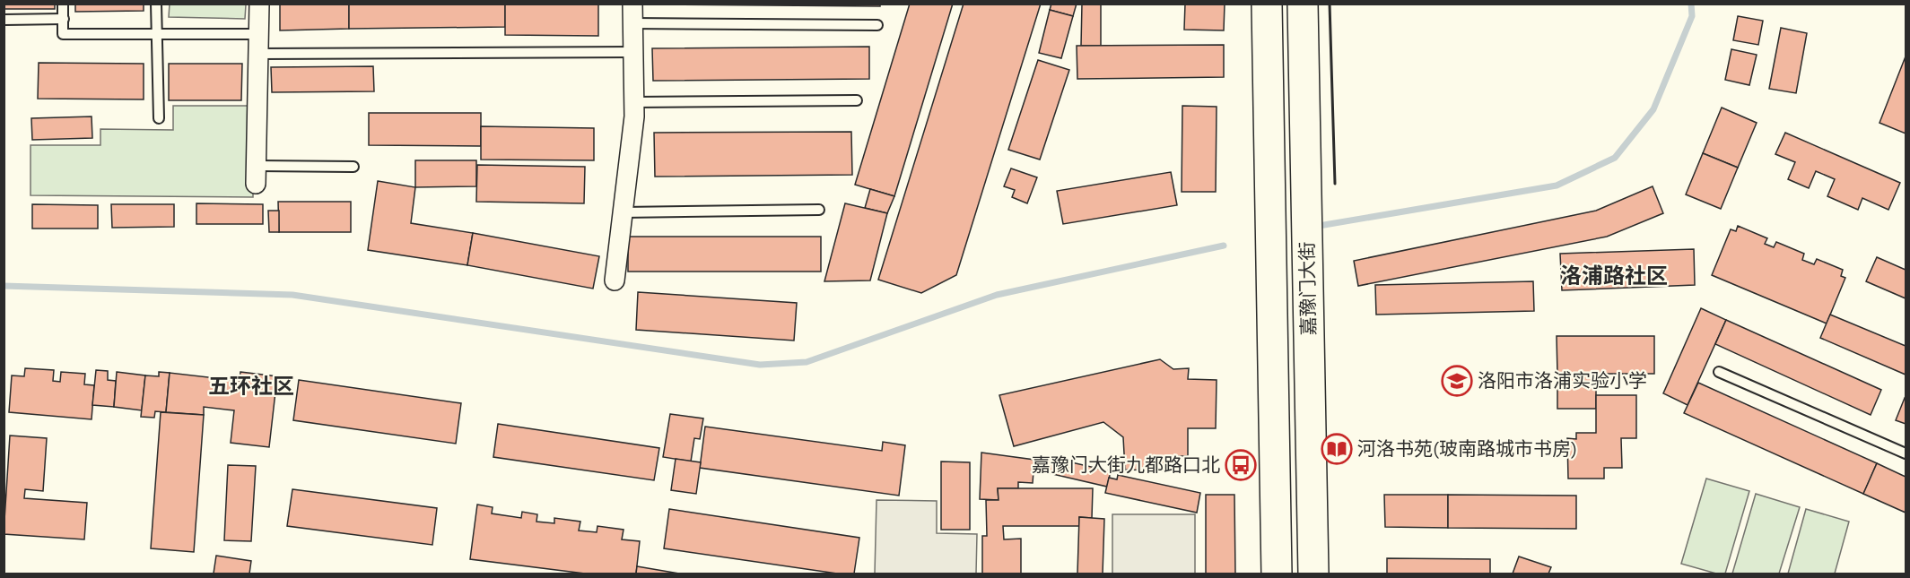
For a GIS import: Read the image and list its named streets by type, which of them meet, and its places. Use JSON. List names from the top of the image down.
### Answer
{
  "streets": {
    "highway": ["嘉豫门大街"]
  },
  "districts": ["洛浦路社区", "五环社区"],
  "places": {
    "school or university": ["洛阳市洛浦实验小学"],
    "library": ["河洛书苑(玻南路城市书房)"],
    "bus stop": ["嘉豫门大街九都路口北"]
  }
}
